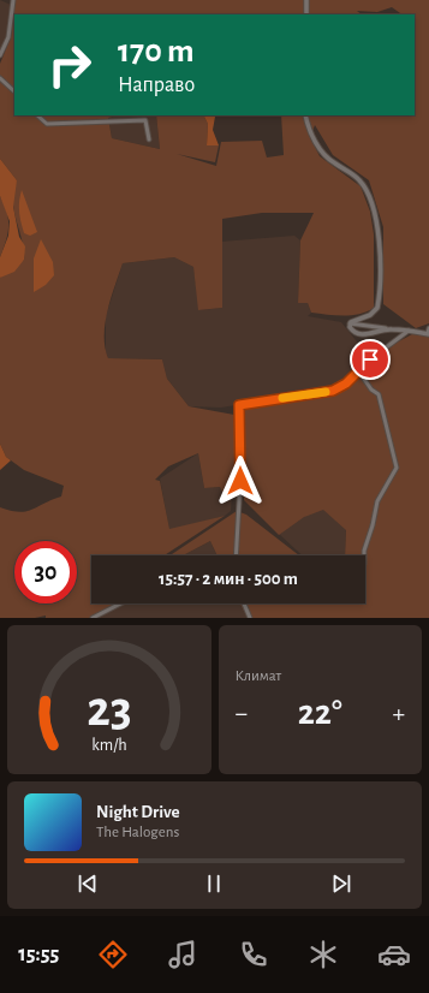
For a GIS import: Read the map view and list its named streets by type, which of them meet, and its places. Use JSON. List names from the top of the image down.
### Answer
{
  "page": {
    "turn": ["170 m", "Направо"],
    "limit": "30",
    "trip": "15:57 · 2 мин · 500 m",
    "tile": "Климат",
    "heat": ["−", "22°", "+"],
    "song": ["Night Drive", "The Halogens"],
    "tabs": "15:55",
    "gauge": ["23", "km/h"]
  }
}
